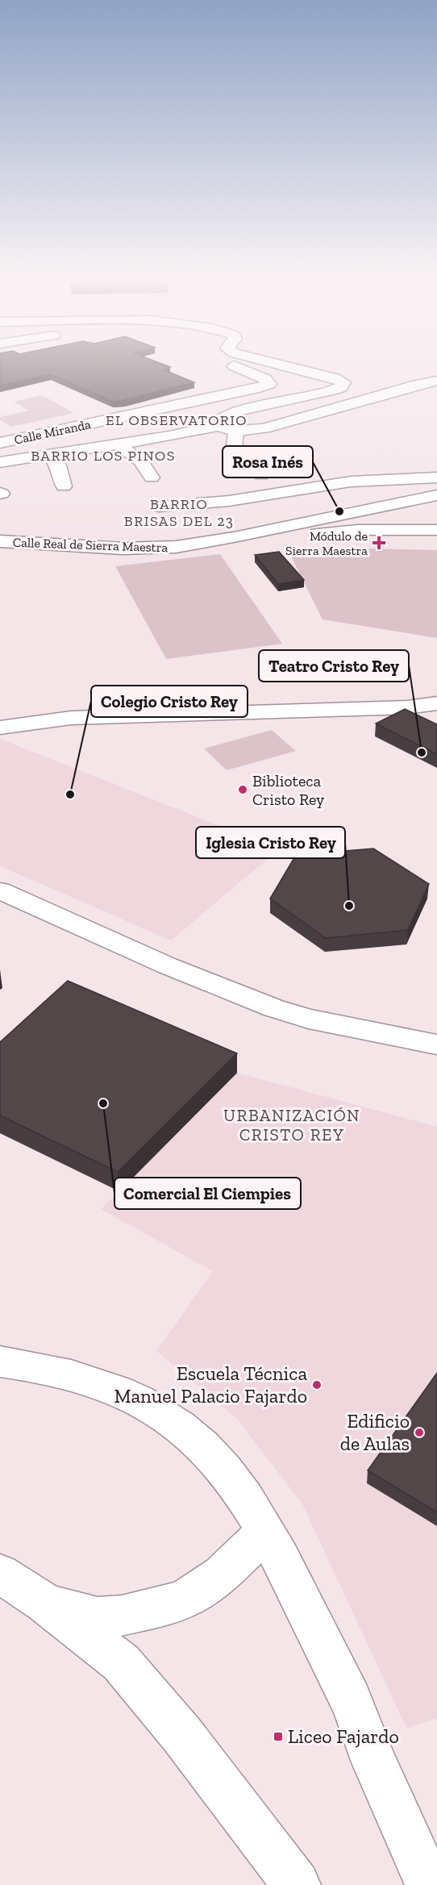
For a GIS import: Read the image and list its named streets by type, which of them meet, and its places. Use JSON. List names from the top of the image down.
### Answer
{
  "streets": {
    "street": ["Calle Miranda", "Calle Real de Sierra Maestra"]
  },
  "districts": [
    "EL OBSERVATORIO",
    "BARRIO LOS PINOS",
    "BARRIO BRISAS DEL 23",
    "URBANIZACIÓN CRISTO REY"
  ],
  "places": {
    "other": [
      "Rosa Inés",
      "Teatro Cristo Rey",
      "Biblioteca Cristo Rey",
      "Colegio Cristo Rey",
      "Iglesia Cristo Rey",
      "Comercial El Ciempies",
      "Escuela Técnica Manuel Palacio Fajardo",
      "Edificio de Aulas"
    ],
    "health": ["Módulo de Sierra Maestra"],
    "transit": ["Liceo Fajardo"]
  }
}
